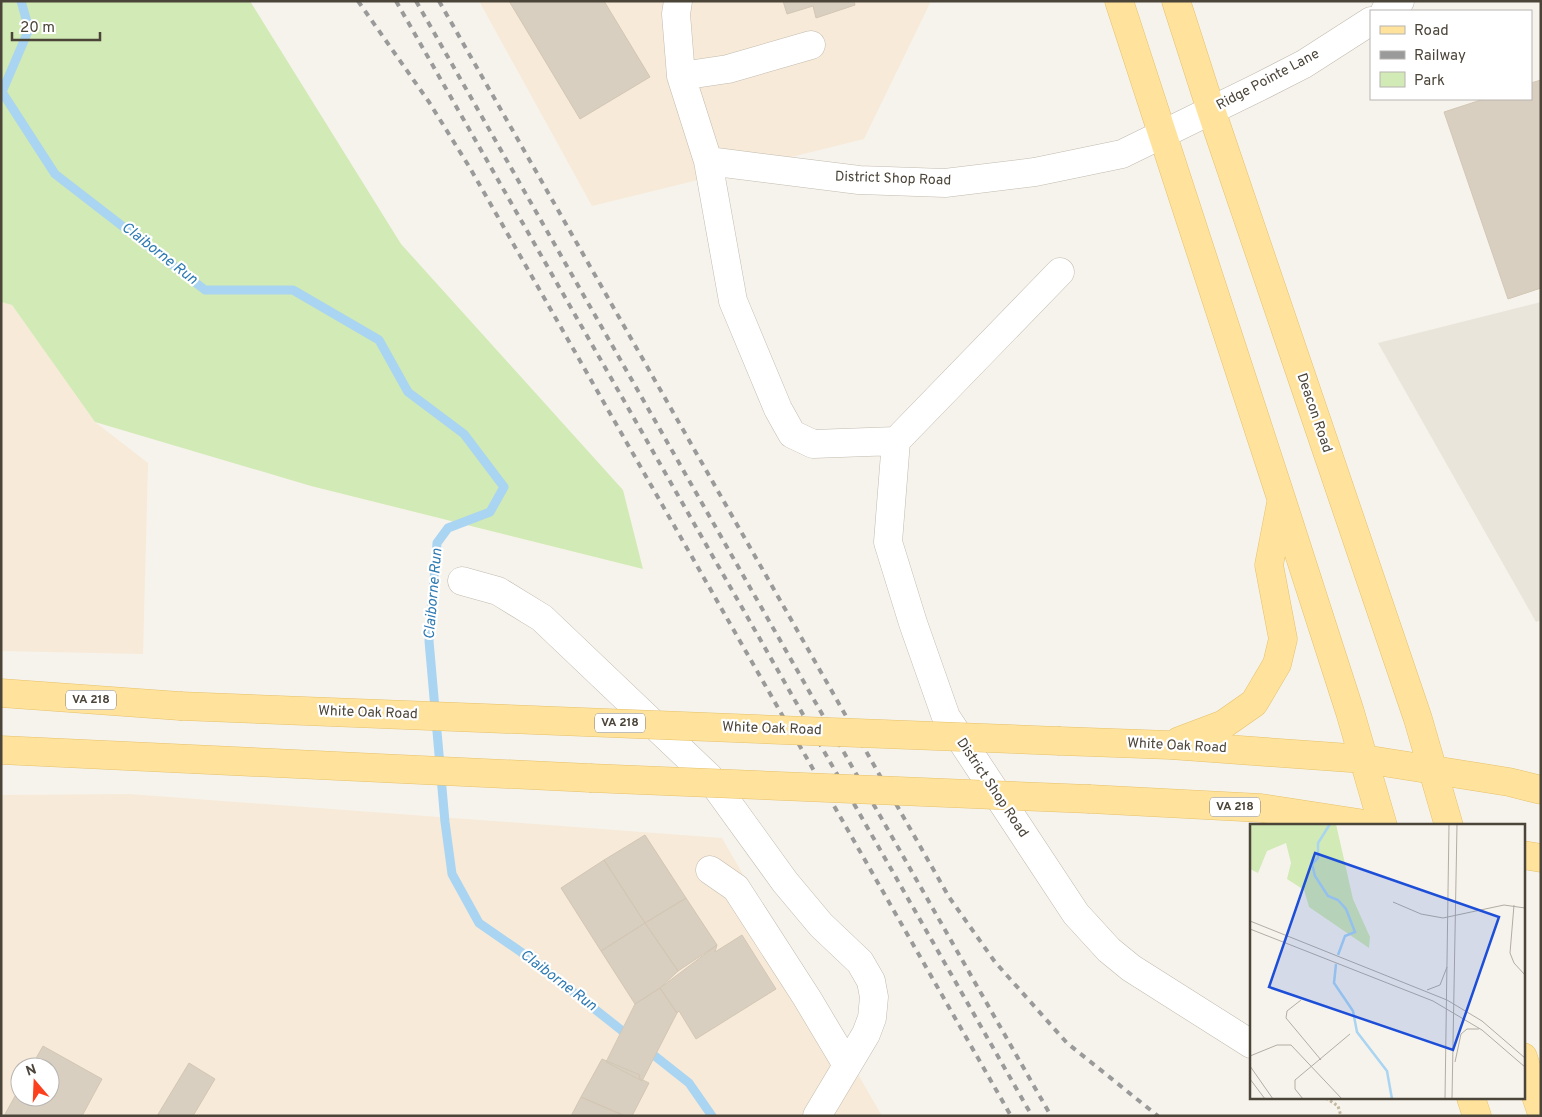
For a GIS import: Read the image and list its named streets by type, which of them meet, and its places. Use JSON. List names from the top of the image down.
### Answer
{
  "streets": {
    "main road": ["Deacon Road", "VA 218", "White Oak Road"],
    "street": ["Ridge Pointe Lane", "District Shop Road"]
  },
  "crossings": [
    ["Ridge Pointe Lane", "District Shop Road"],
    ["Ridge Pointe Lane", "Deacon Road"],
    ["Deacon Road", "White Oak Road"]
  ],
  "water": ["Claiborne Run"],
  "legend": ["Road", "Railway", "Park"],
  "scale_bar": "20 m",
  "north": "top"
}
